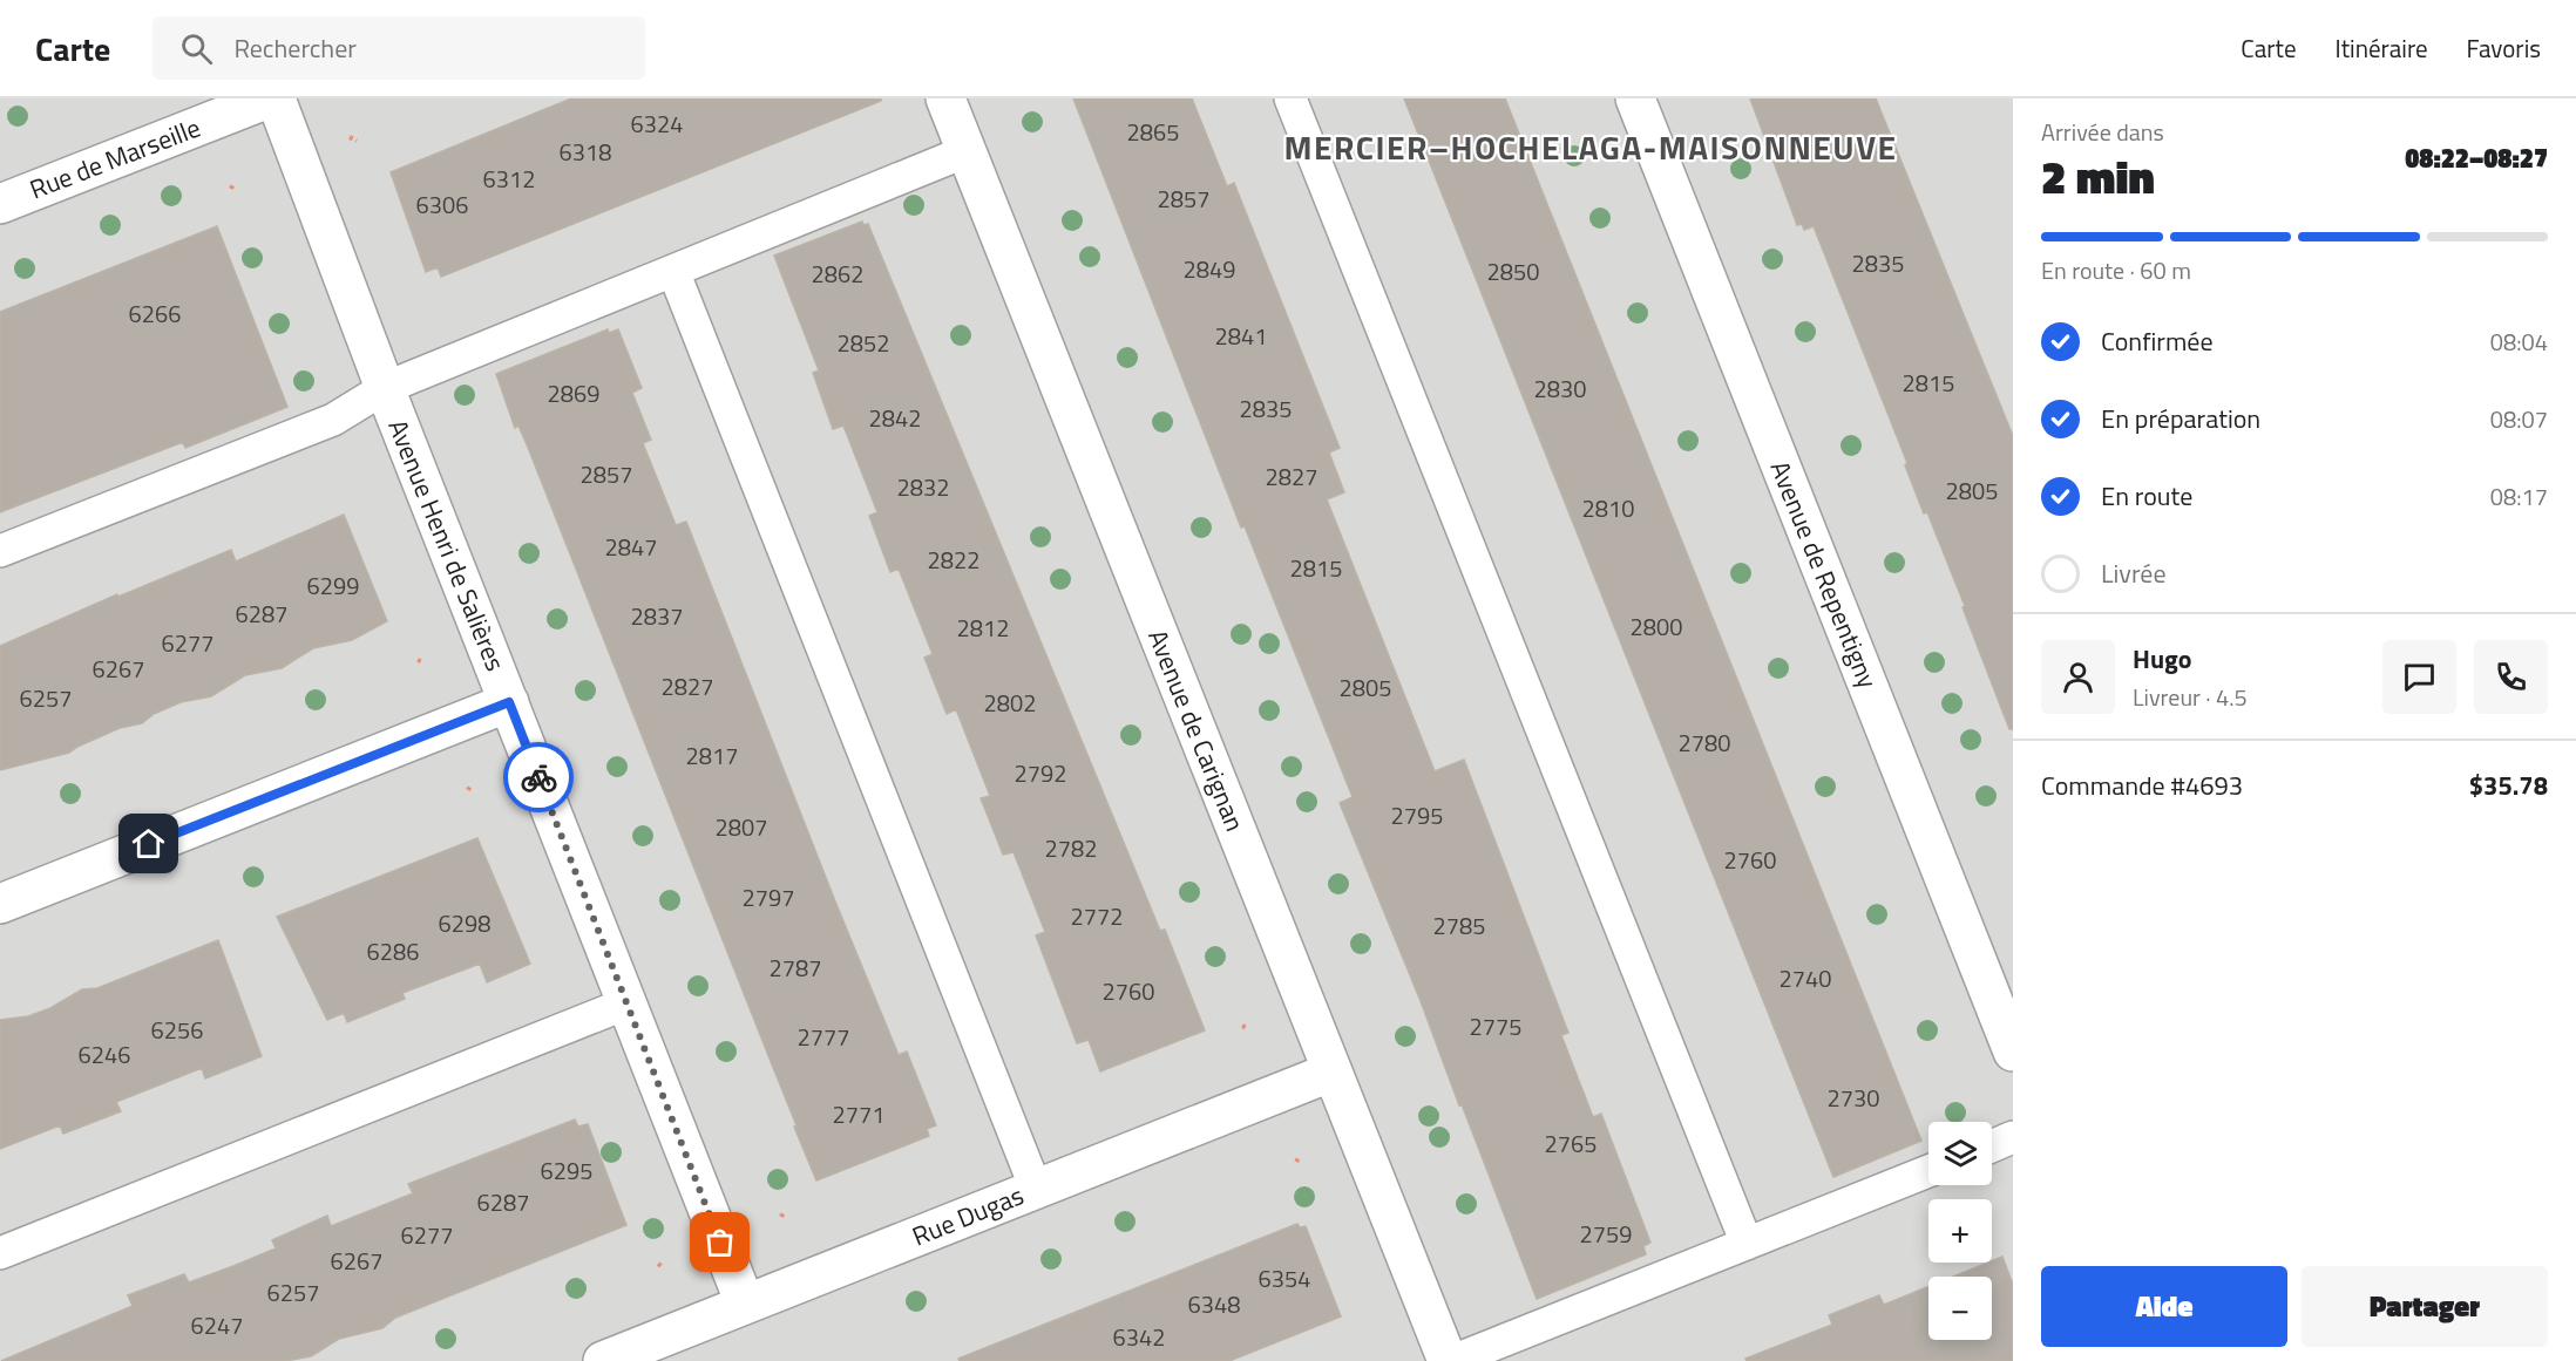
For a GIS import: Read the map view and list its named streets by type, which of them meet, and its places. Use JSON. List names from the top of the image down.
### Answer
{
  "streets": {
    "street": [
      "Rue de Marseille",
      "Avenue Henri de Salières",
      "Avenue de Repentigny",
      "Avenue de Carignan",
      "Rue Dugas"
    ]
  },
  "crossings": [
    ["Avenue Henri de Salières", "Rue Dugas"],
    ["Avenue de Carignan", "Rue Dugas"]
  ],
  "districts": ["MERCIER–HOCHELAGA-MAISONNEUVE"],
  "house_numbers": [
    "6324",
    "2865",
    "6318",
    "6312",
    "2857",
    "6306",
    "2835",
    "2849",
    "2850",
    "2862",
    "6266",
    "2841",
    "2852",
    "2815",
    "2830",
    "2869",
    "2835",
    "2842",
    "2857",
    "2827",
    "2832",
    "2805",
    "2810",
    "2847",
    "2822",
    "2815",
    "6299",
    "6287",
    "2837",
    "2800",
    "2812",
    "6277",
    "6267",
    "2827",
    "2805",
    "6257",
    "2802",
    "2780",
    "2817",
    "2792",
    "2795",
    "2807",
    "2782",
    "2760",
    "2797",
    "2772",
    "6298",
    "2785",
    "6286",
    "2787",
    "2740",
    "2760",
    "2775",
    "6256",
    "2777",
    "6246",
    "2730",
    "2771",
    "2765",
    "6295",
    "6287",
    "2759",
    "6277",
    "6267",
    "6354",
    "6257",
    "6348",
    "6247",
    "6342"
  ],
  "page": {
    "header": "Carte",
    "search": "Rechercher",
    "nav": ["Carte", "Itinéraire", "Favoris"],
    "heading": ["2 min", "Arrivée dans", "08:22–08:27"],
    "panel": [
      "Hugo",
      "Livreur · 4.5",
      "Commande #4693",
      "$35.78"
    ],
    "bar": "En route · 60 m",
    "list": [
      ["Confirmée", "08:04"],
      ["En préparation", "08:07"],
      ["En route", "08:17"],
      "Livrée"
    ],
    "map_buttons": ["+", "−"],
    "buttons": ["Aide", "Partager"]
  }
}
